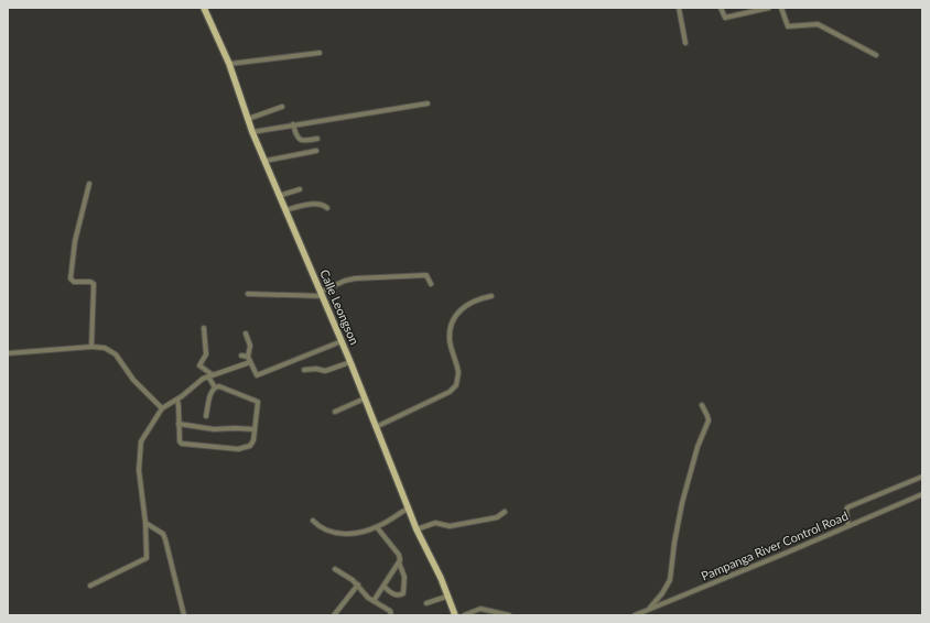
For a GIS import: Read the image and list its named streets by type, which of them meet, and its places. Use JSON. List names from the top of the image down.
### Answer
{
  "streets": {
    "main road": ["Calle Leongson"],
    "street": ["Pampanga River Control Road"]
  }
}
